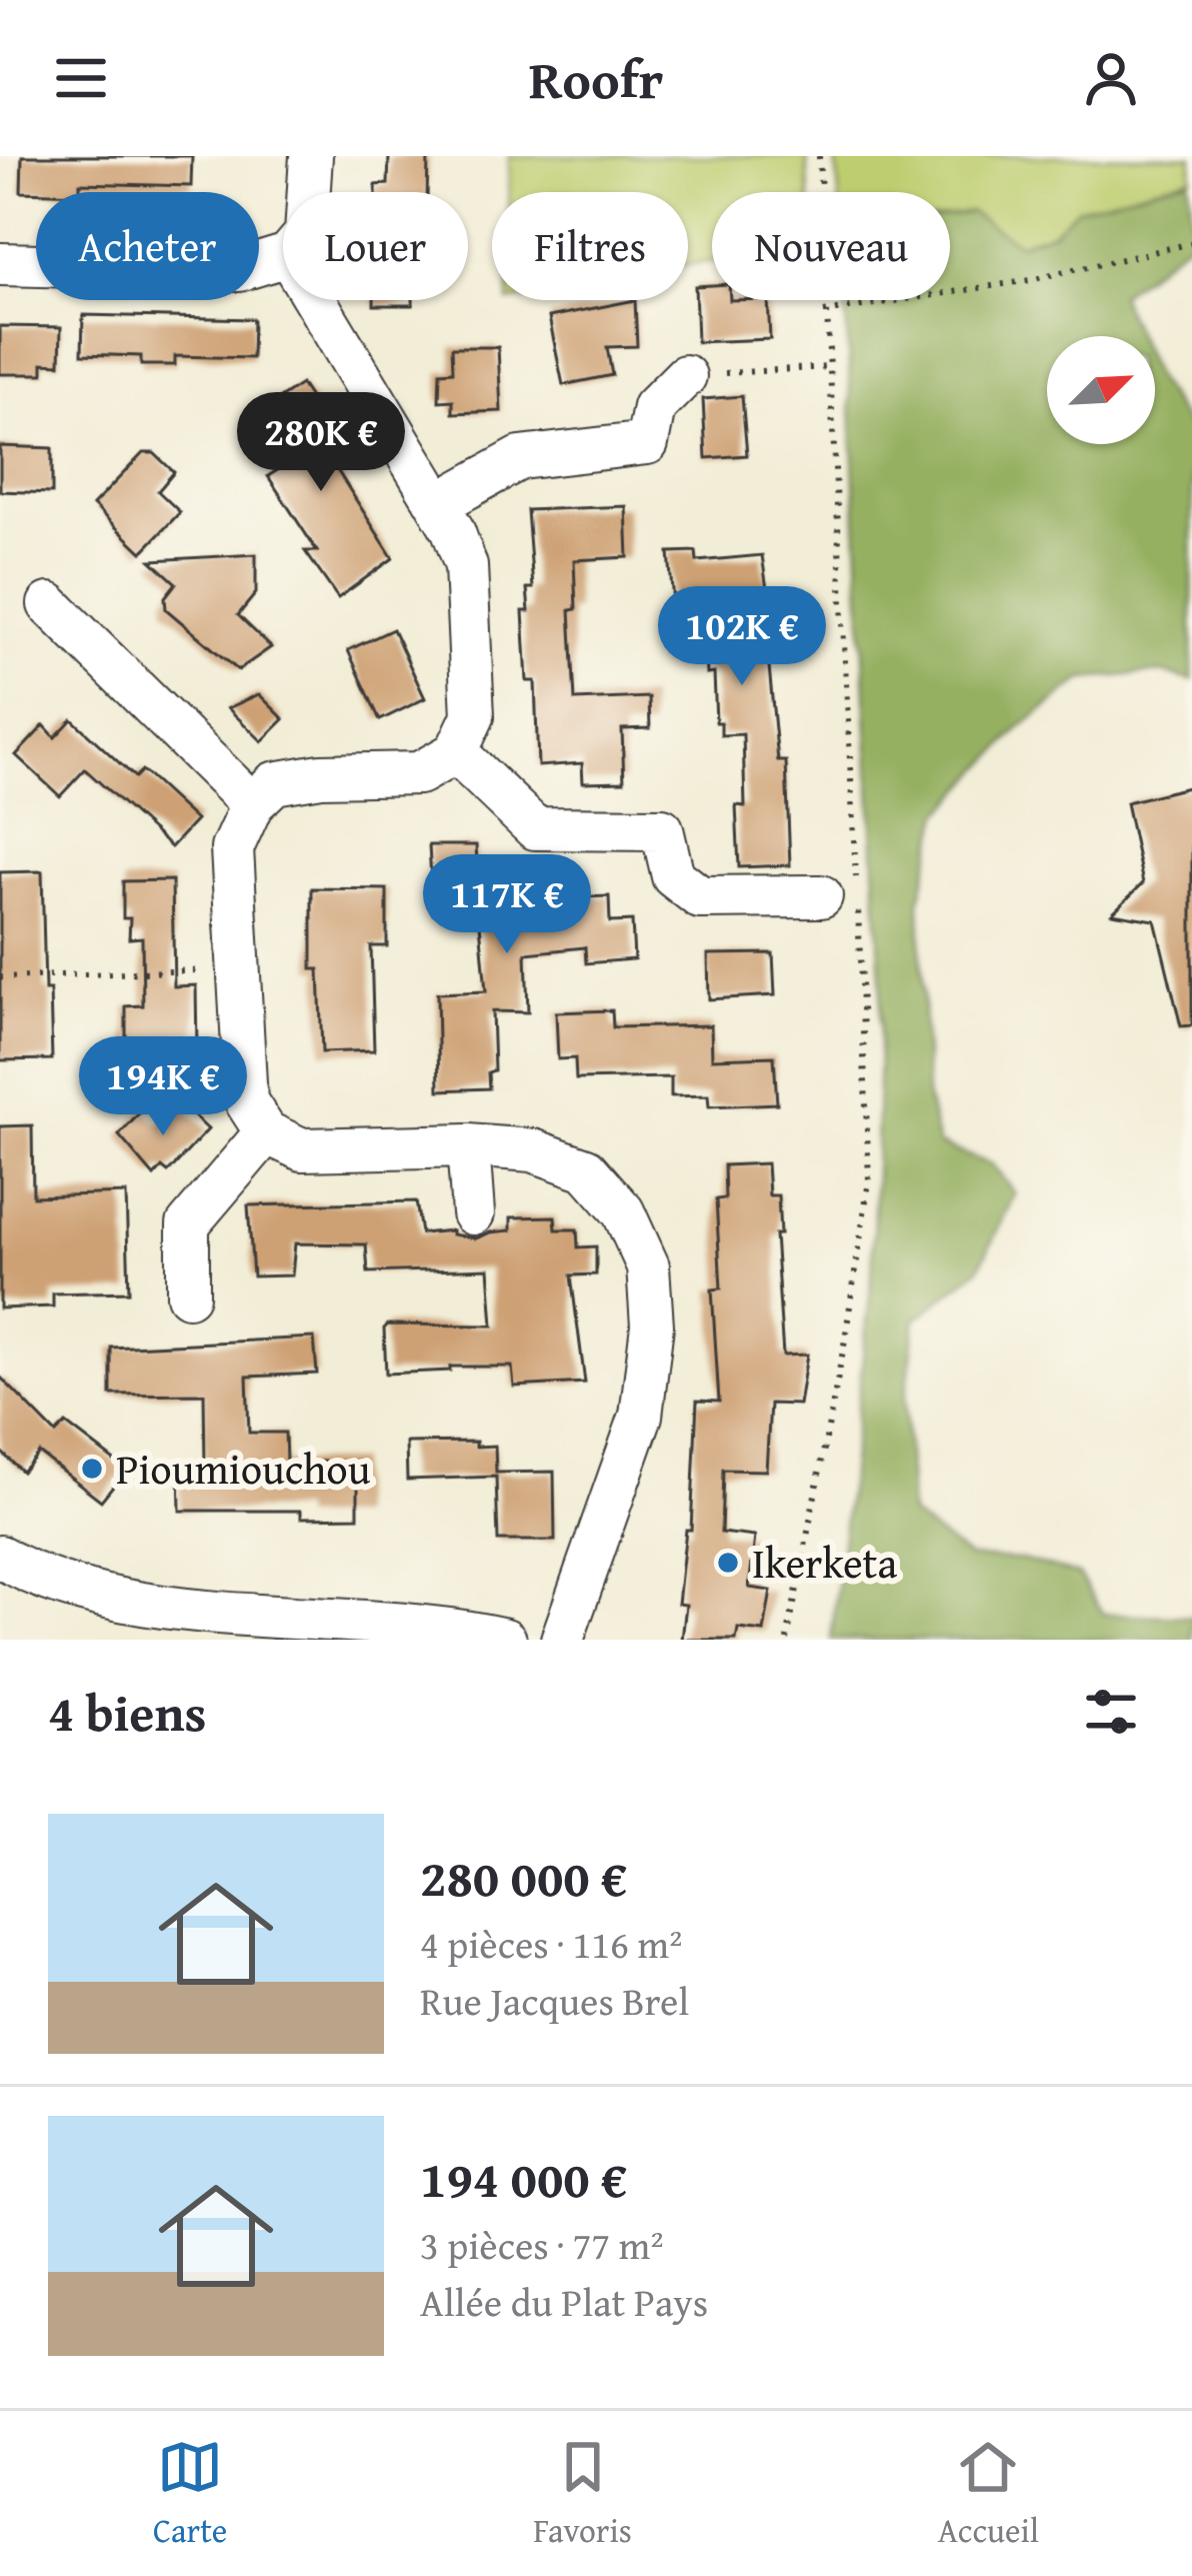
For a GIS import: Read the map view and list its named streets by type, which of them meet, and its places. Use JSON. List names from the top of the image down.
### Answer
{
  "places": ["Pioumiouchou", "Ikerketa"],
  "north": "top right",
  "page": {
    "header": "Roofr",
    "chip": [
      "Acheter",
      "Louer",
      "Filtres",
      "Nouveau"
    ],
    "price": [
      "280K €",
      "102K €",
      "117K €",
      "194K €"
    ],
    "heading": "4 biens",
    "list": [
      {
        "name": "280 000 €",
        "note": "4 pièces · 116 m² · Rue Jacques Brel"
      },
      {
        "name": "194 000 €",
        "note": "3 pièces · 77 m² · Allée du Plat Pays"
      }
    ],
    "tabs": ["Carte", "Favoris", "Accueil"]
  }
}
